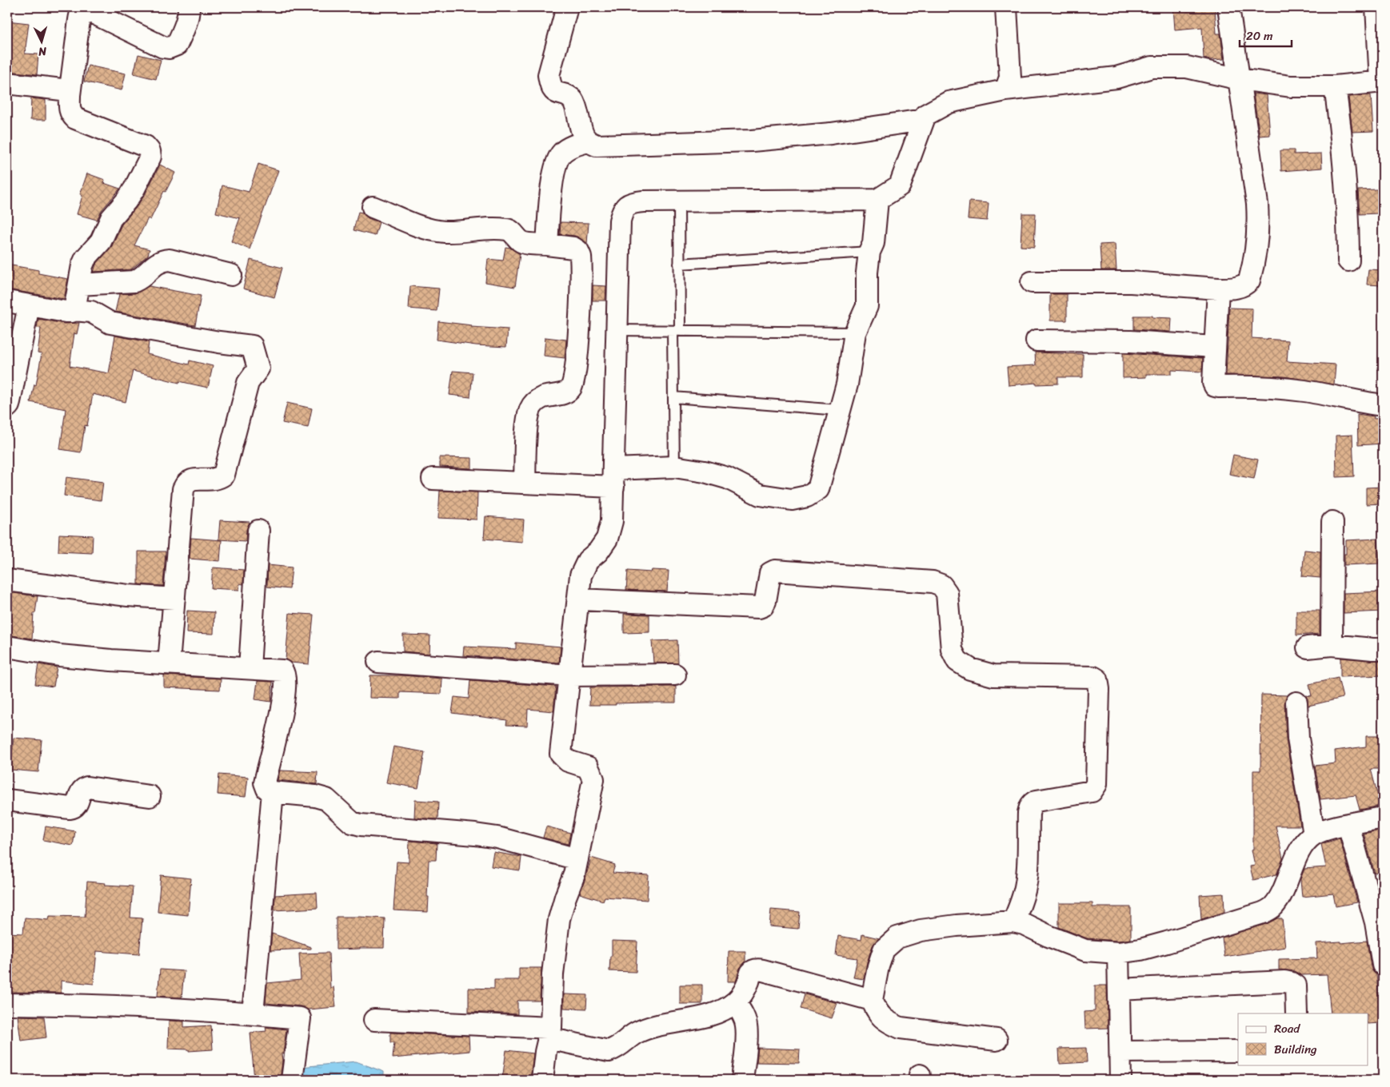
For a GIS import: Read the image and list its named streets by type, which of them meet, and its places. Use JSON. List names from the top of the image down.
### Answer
{
  "legend": ["Road", "Building"],
  "scale_bar": "20 m",
  "north": "bottom"
}
